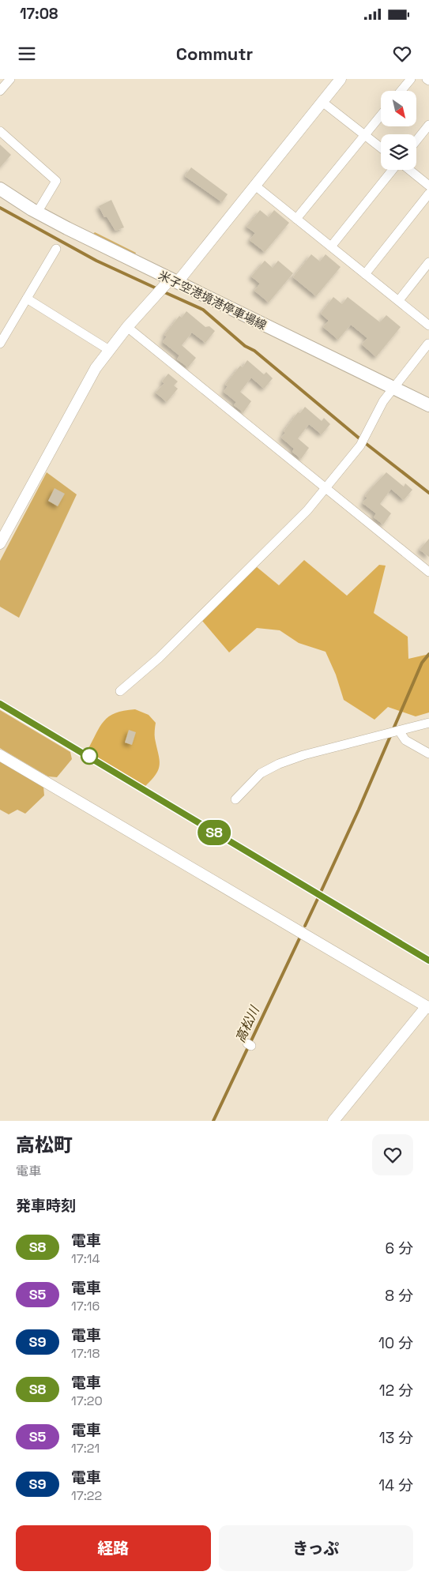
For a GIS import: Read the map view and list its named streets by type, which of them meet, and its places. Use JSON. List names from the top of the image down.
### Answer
{
  "streets": {
    "main road": ["米子空港境港停車場線"]
  },
  "water": ["高松川"],
  "north": "bottom right",
  "page": {
    "status": "17:08",
    "header": "Commutr",
    "on_map": "S8",
    "heading": [
      ["高松町", "電車"],
      "発車時刻"
    ],
    "list": [
      {
        "mark": "S8",
        "name": "電車",
        "note": "17:14",
        "value": "6 分"
      },
      {
        "mark": "S5",
        "name": "電車",
        "note": "17:16",
        "value": "8 分"
      },
      {
        "mark": "S9",
        "name": "電車",
        "note": "17:18",
        "value": "10 分"
      },
      {
        "mark": "S8",
        "name": "電車",
        "note": "17:20",
        "value": "12 分"
      },
      {
        "mark": "S5",
        "name": "電車",
        "note": "17:21",
        "value": "13 分"
      },
      {
        "mark": "S9",
        "name": "電車",
        "note": "17:22",
        "value": "14 分"
      }
    ],
    "buttons": ["経路", "きっぷ"]
  }
}
